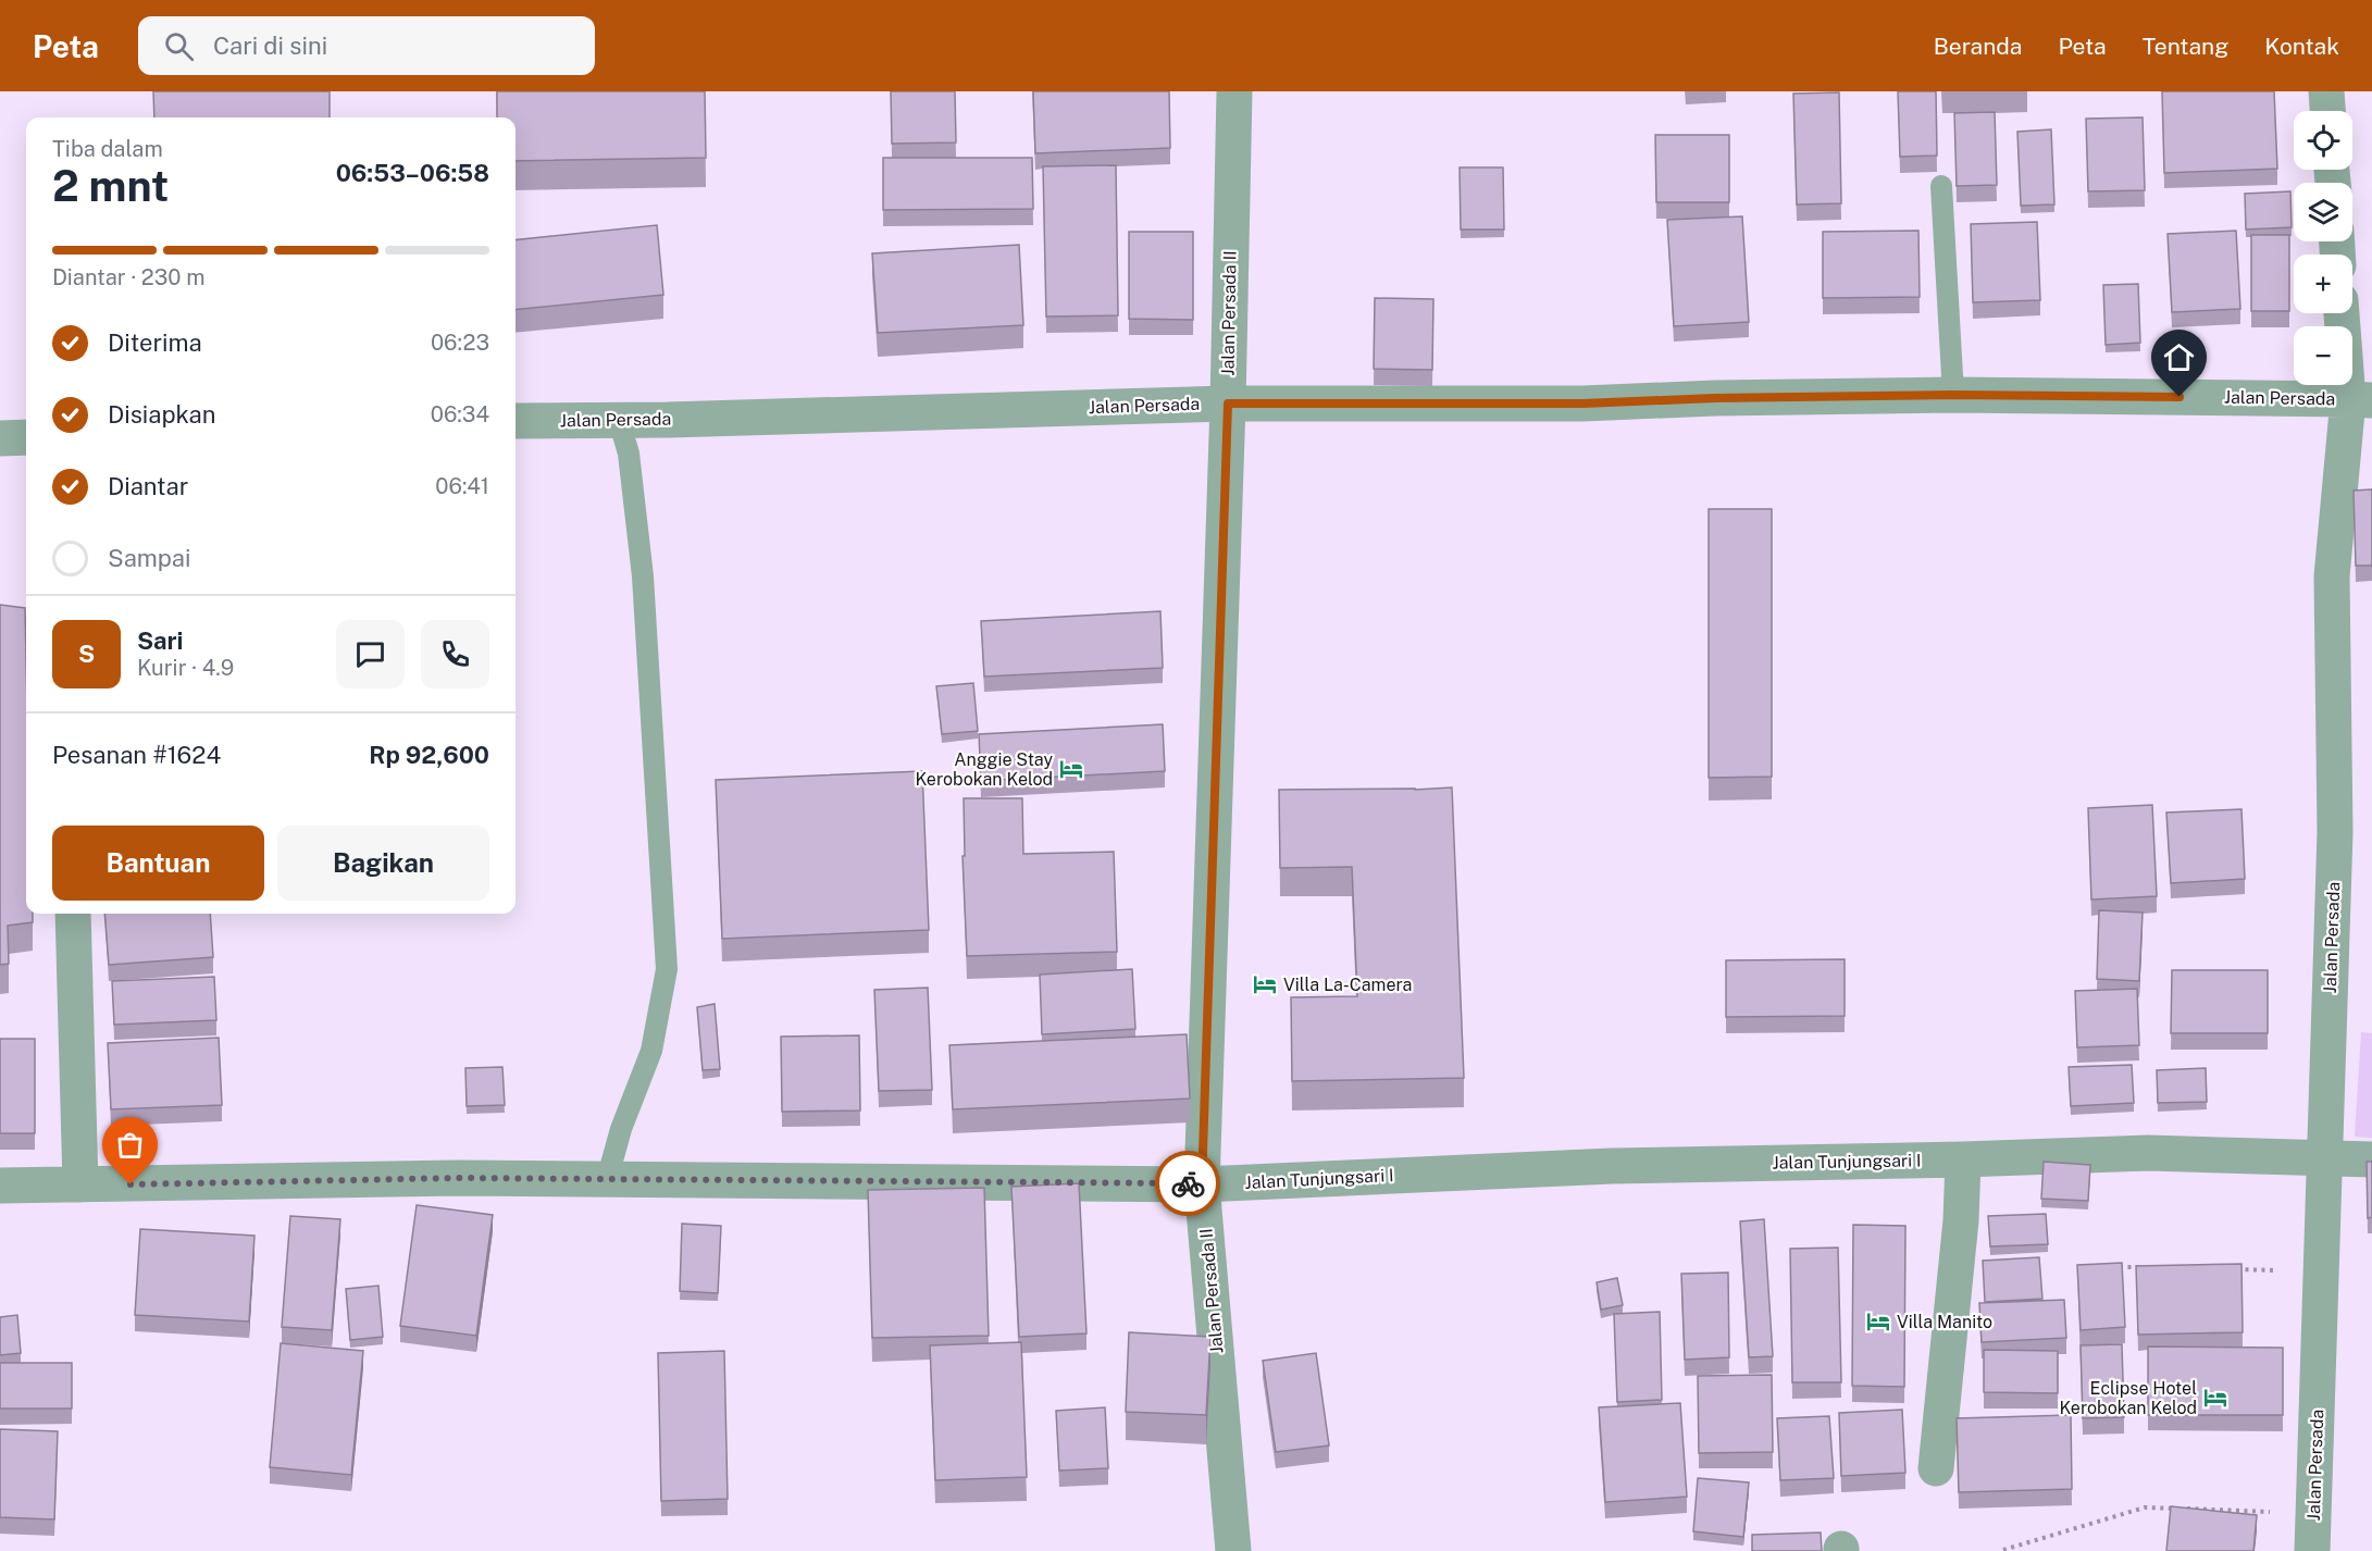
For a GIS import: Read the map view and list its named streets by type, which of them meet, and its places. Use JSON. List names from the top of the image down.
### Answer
{
  "streets": {
    "street": ["Jalan Persada II", "Jalan Persada", "Jalan Tunjungsari I"]
  },
  "crossings": [
    ["Jalan Persada II", "Jalan Persada"],
    ["Jalan Persada II", "Jalan Tunjungsari I"],
    ["Jalan Persada", "Jalan Tunjungsari I"]
  ],
  "places": {
    "hotel": [
      "Anggie Stay Kerobokan Kelod",
      "Villa La-Camera",
      "Villa Manito",
      "Eclipse Hotel Kerobokan Kelod"
    ]
  },
  "page": {
    "header": "Peta",
    "search": "Cari di sini",
    "nav": [
      "Beranda",
      "Peta",
      "Tentang",
      "Kontak"
    ],
    "map_buttons": ["+", "−"],
    "heading": ["2 mnt", "Tiba dalam", "06:53–06:58"],
    "panel": [
      "Sari",
      "Kurir · 4.9",
      "Pesanan #1624",
      "Rp 92,600"
    ],
    "bar": "Diantar · 230 m",
    "list": [
      ["Diterima", "06:23"],
      ["Disiapkan", "06:34"],
      ["Diantar", "06:41"],
      "Sampai"
    ],
    "round": "S",
    "buttons": ["Bantuan", "Bagikan"]
  }
}
